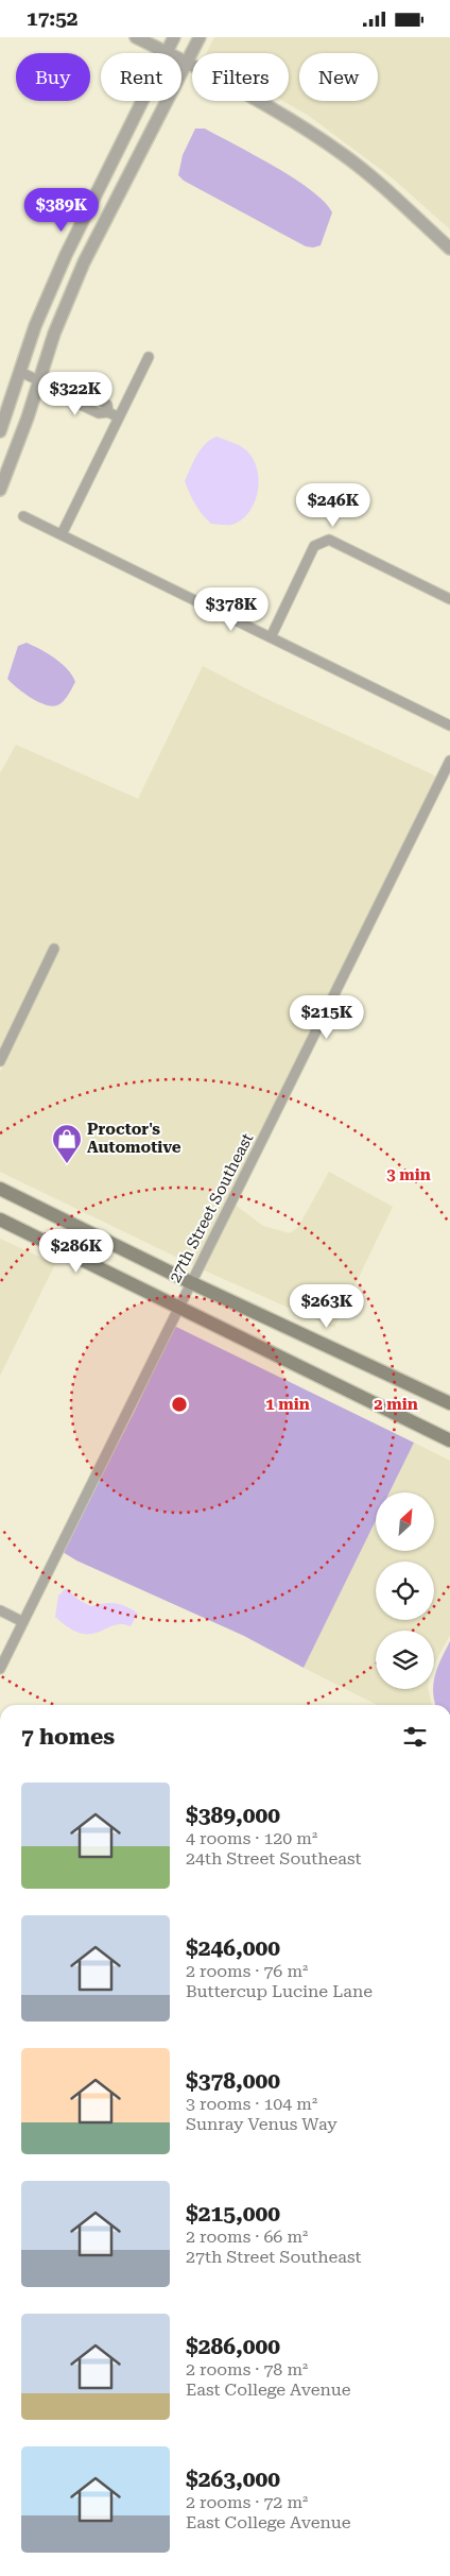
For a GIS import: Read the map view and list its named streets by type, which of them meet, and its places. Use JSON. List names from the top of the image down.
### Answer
{
  "streets": {
    "street": ["27th Street Southeast"]
  },
  "places": {
    "shop": ["Proctor's Automotive"]
  },
  "north": "top right",
  "page": {
    "status": "17:52",
    "chip": [
      "Buy",
      "Rent",
      "Filters",
      "New"
    ],
    "price": [
      "$389K",
      "$322K",
      "$246K",
      "$378K",
      "$215K",
      "$286K",
      "$263K"
    ],
    "heading": "7 homes",
    "list": [
      {
        "name": "$389,000",
        "note": "4 rooms · 120 m² · 24th Street Southeast"
      },
      {
        "name": "$246,000",
        "note": "2 rooms · 76 m² · Buttercup Lucine Lane"
      },
      {
        "name": "$378,000",
        "note": "3 rooms · 104 m² · Sunray Venus Way"
      },
      {
        "name": "$215,000",
        "note": "2 rooms · 66 m² · 27th Street Southeast"
      },
      {
        "name": "$286,000",
        "note": "2 rooms · 78 m² · East College Avenue"
      },
      {
        "name": "$263,000",
        "note": "2 rooms · 72 m² · East College Avenue"
      }
    ]
  },
  "rings": ["3 min", "1 min", "2 min"]
}
